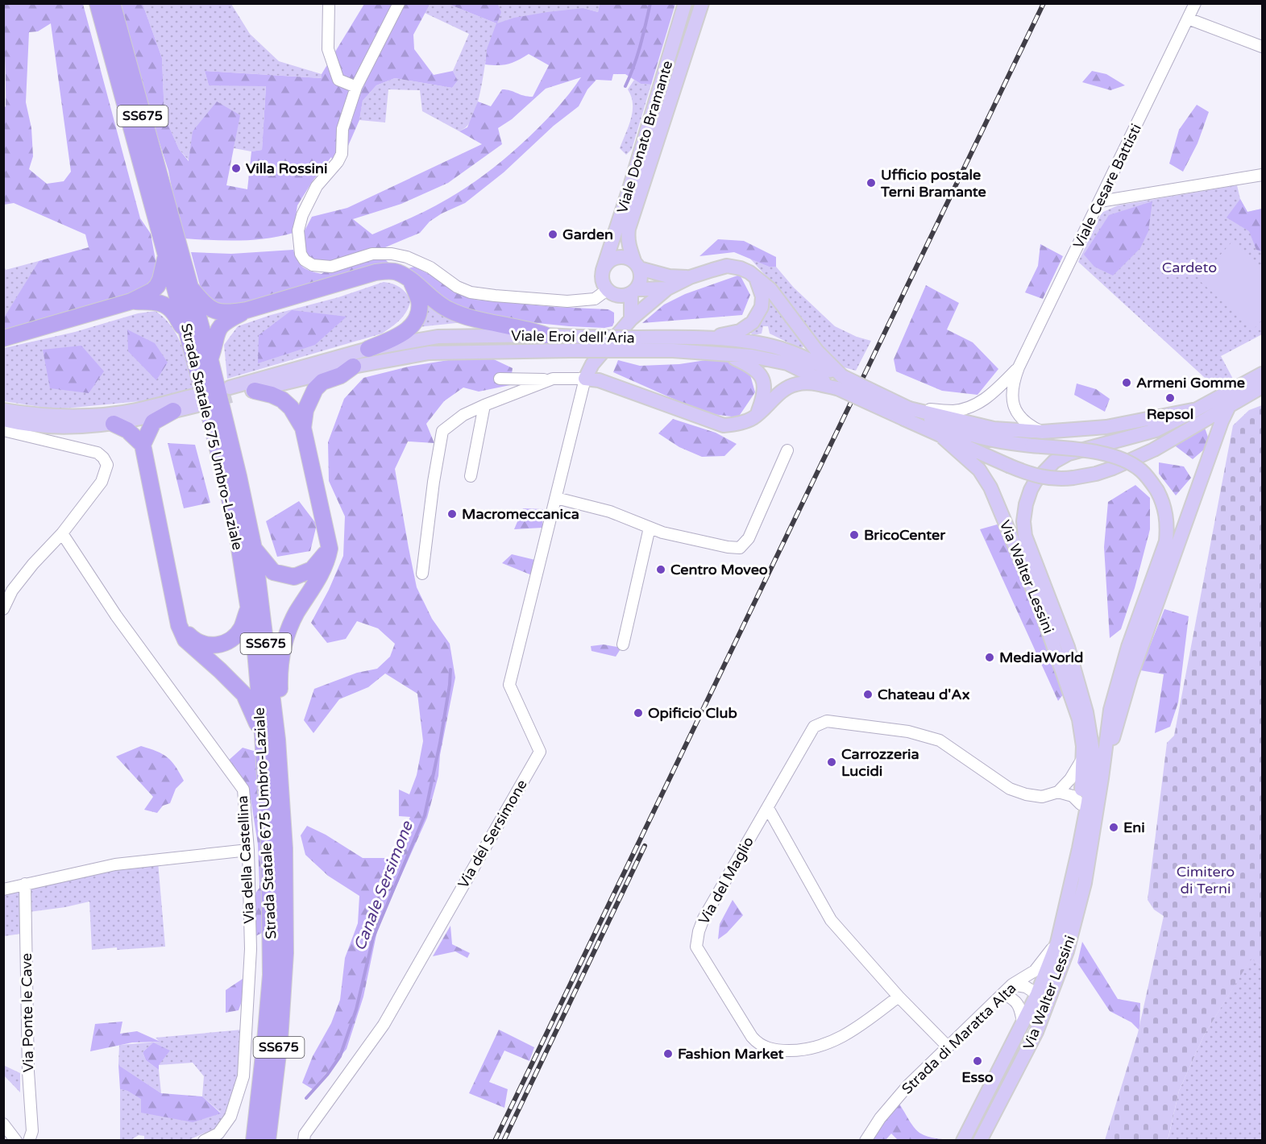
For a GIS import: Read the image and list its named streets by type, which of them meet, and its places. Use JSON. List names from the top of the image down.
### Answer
{
  "streets": {
    "highway": ["SS675", "Strada Statale 675 Umbro-Laziale"],
    "main road": ["Viale Donato Bramante", "Viale Eroi dell'Aria", "Via Walter Lessini"],
    "street": [
      "Viale Cesare Battisti",
      "Via del Sersimone",
      "Via della Castellina",
      "Via del Maglio",
      "Via Ponte le Cave",
      "Strada di Maratta Alta"
    ]
  },
  "crossings": [
    ["Viale Cesare Battisti", "Via Walter Lessini"],
    ["Via Walter Lessini", "Strada di Maratta Alta"]
  ],
  "water": ["Canale Sersimone"],
  "parks": ["Cardeto", "Cimitero di Terni"],
  "places": [
    "Villa Rossini",
    "Ufficio postale Terni Bramante",
    "Garden",
    "Armeni Gomme",
    "Repsol",
    "Macromeccanica",
    "BricoCenter",
    "Centro Moveo",
    "MediaWorld",
    "Chateau d'Ax",
    "Opificio Club",
    "Carrozzeria Lucidi",
    "Eni",
    "Fashion Market",
    "Esso"
  ]
}
